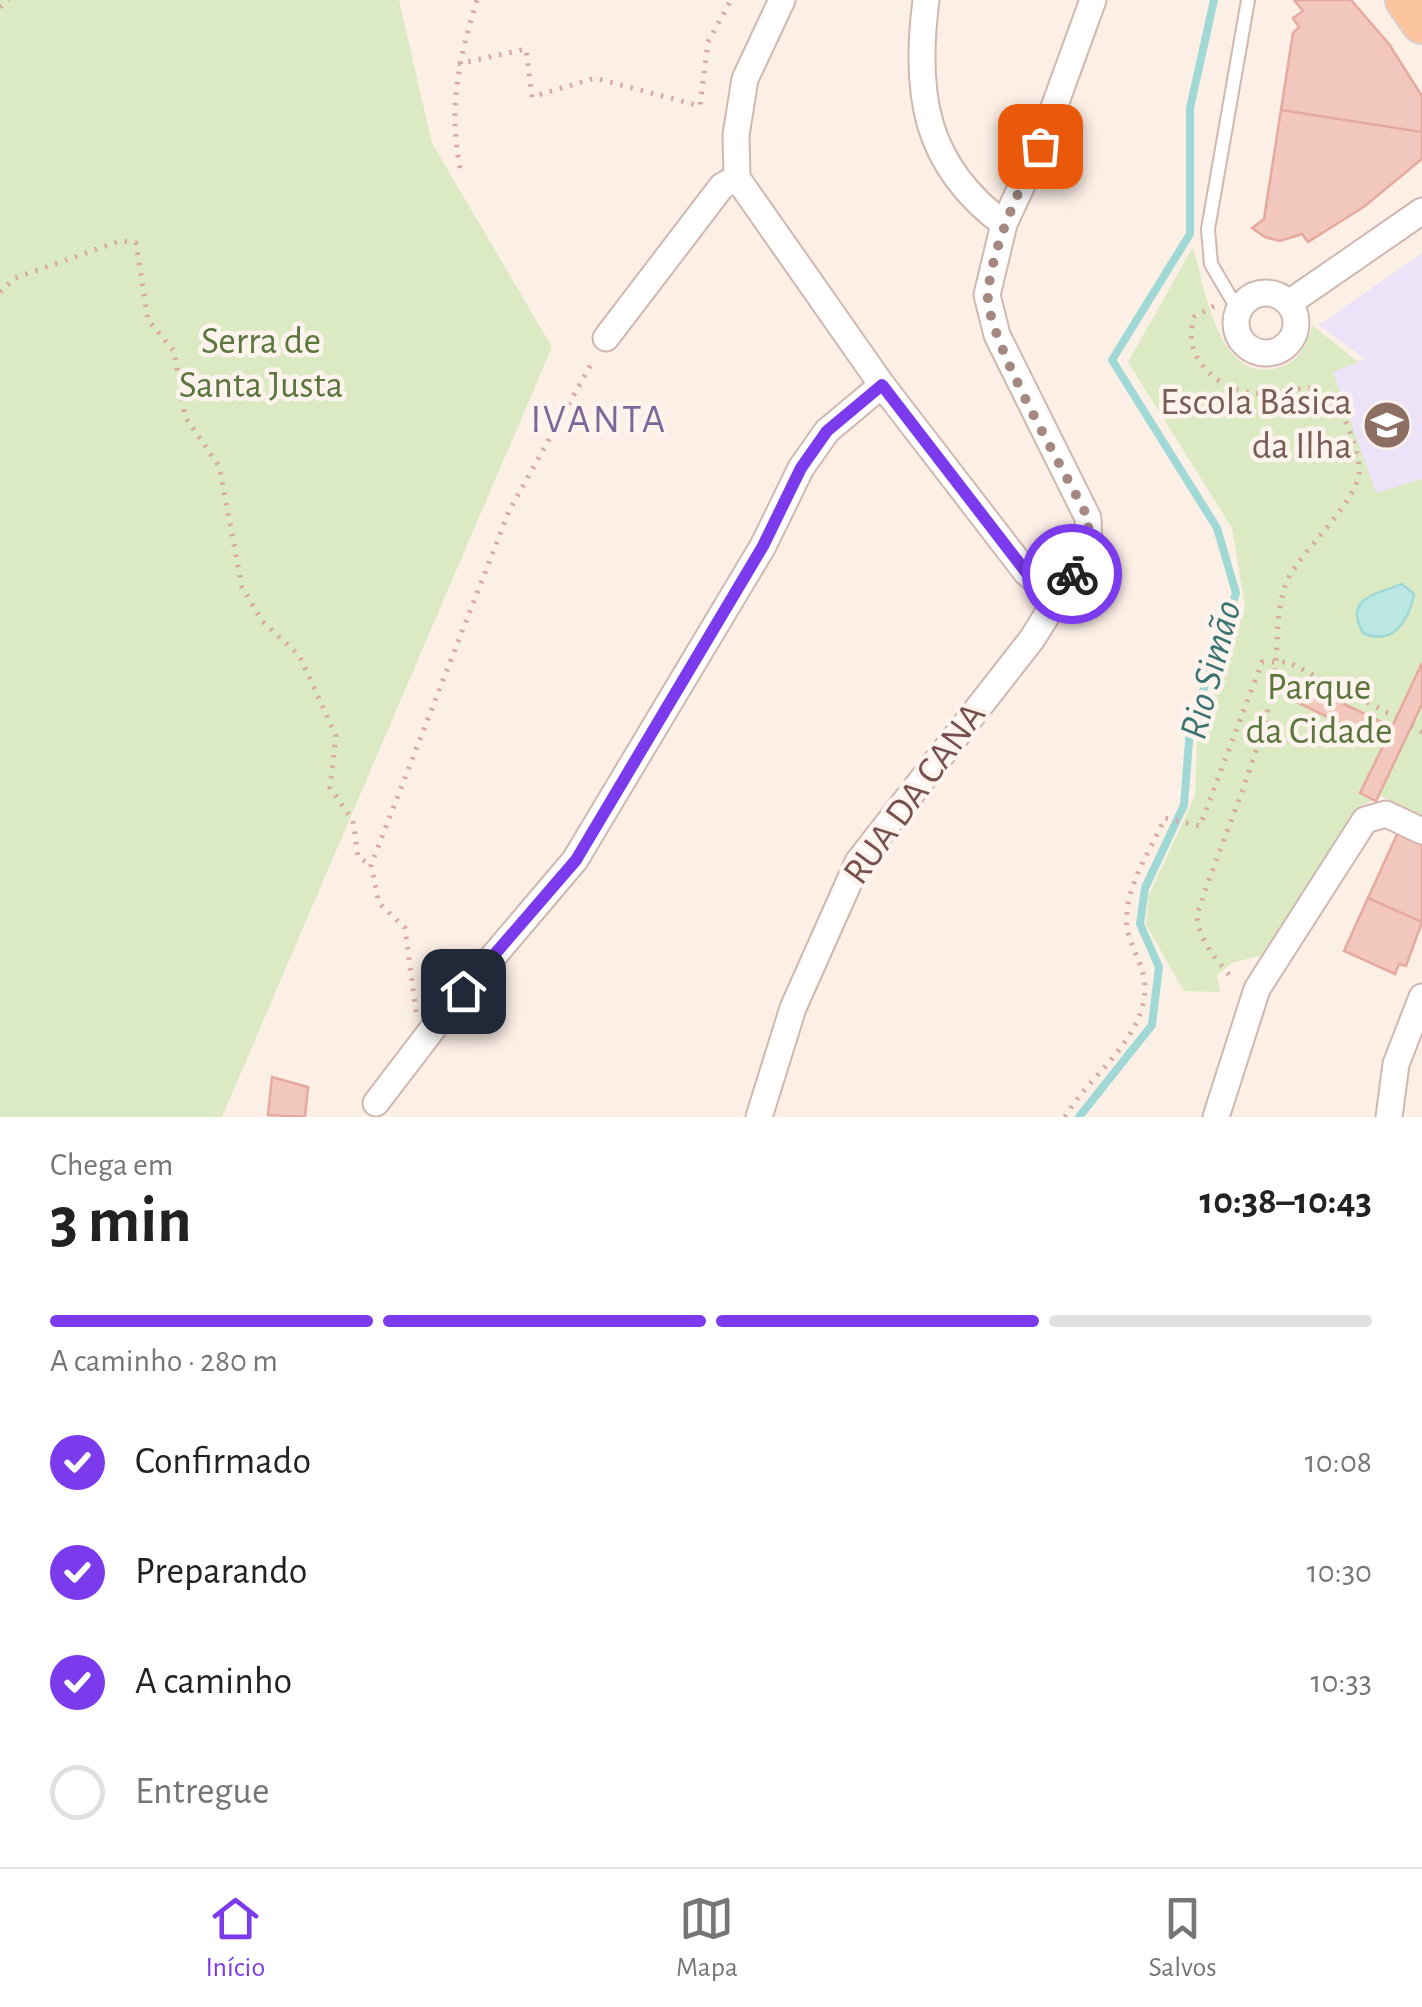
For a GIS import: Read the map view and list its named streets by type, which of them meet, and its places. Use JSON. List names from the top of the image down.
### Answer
{
  "streets": {
    "street": ["RUA DA CANA"]
  },
  "districts": ["IVANTA"],
  "water": ["Rio Simão"],
  "parks": ["Serra de Santa Justa", "Parque da Cidade"],
  "places": {
    "school or university": ["Escola Básica da Ilha"]
  },
  "page": {
    "heading": ["3 min", "Chega em", "10:38–10:43"],
    "bar": "A caminho · 280 m",
    "list": [
      ["Confirmado", "10:08"],
      ["Preparando", "10:30"],
      ["A caminho", "10:33"],
      "Entregue"
    ],
    "tabs": ["Início", "Mapa", "Salvos"]
  }
}
